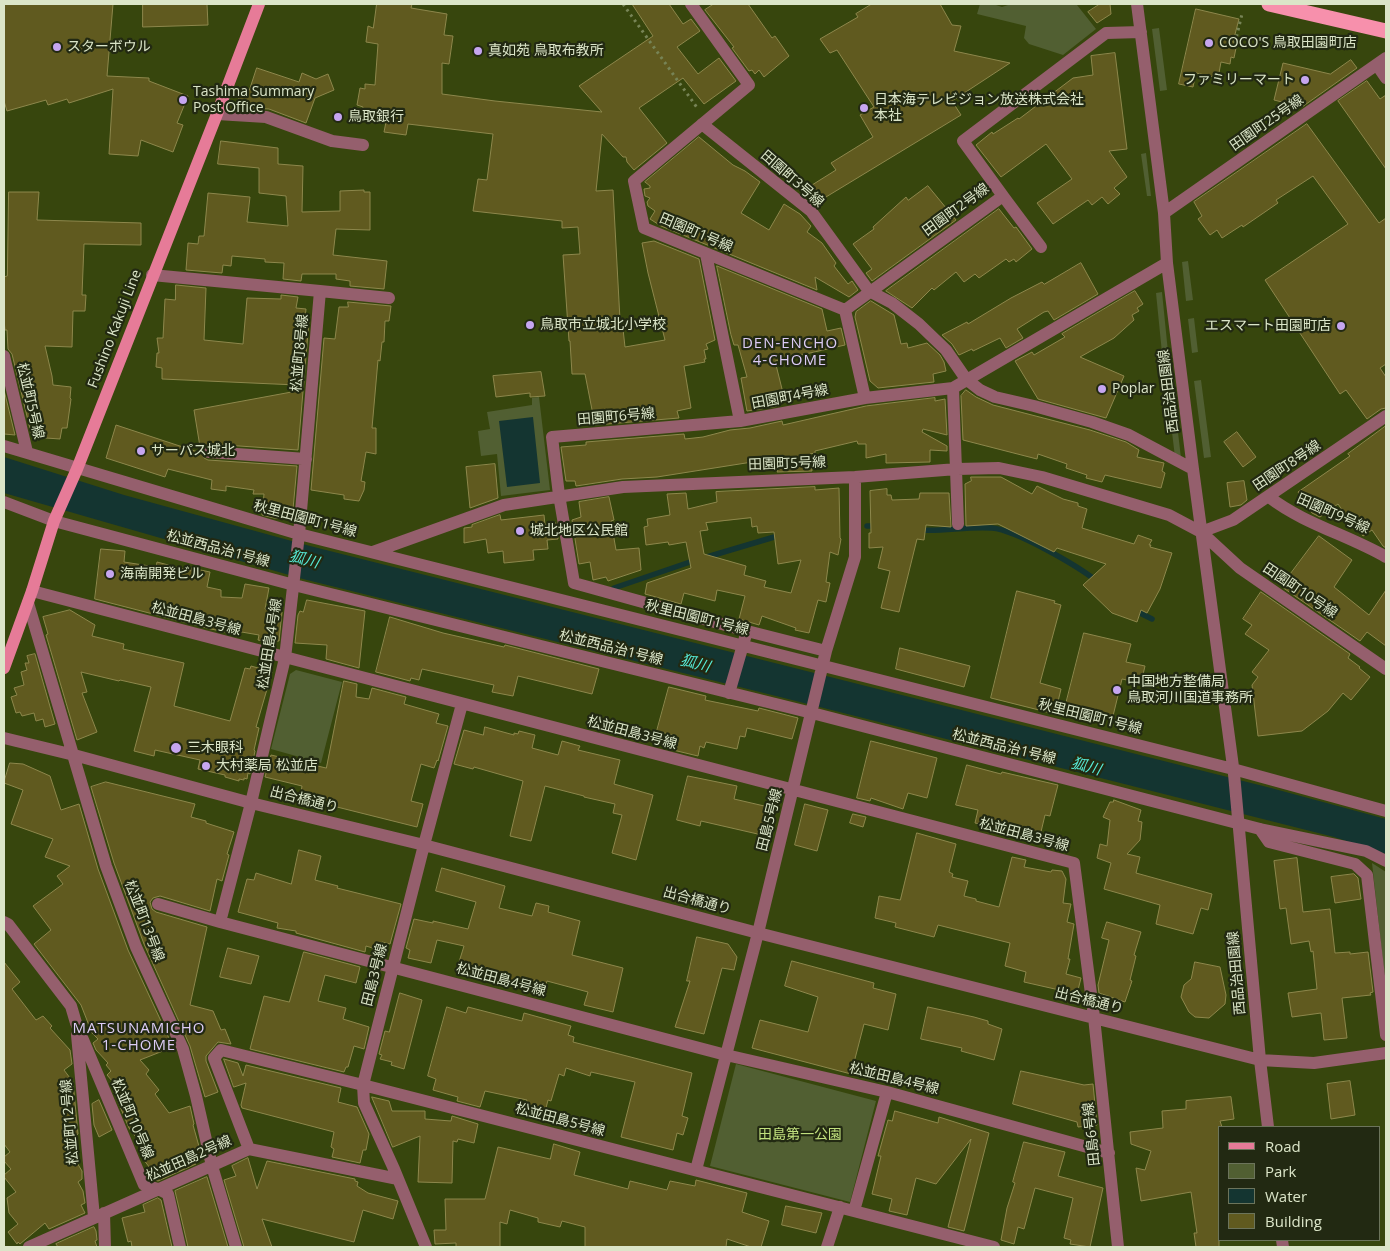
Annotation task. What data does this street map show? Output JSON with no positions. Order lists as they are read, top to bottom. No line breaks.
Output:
{"streets":{"main road":["Fushino Kakuji Line"],"street":["田園町25号線","田園町3号線","田園町2号線","田園町1号線","松並町8号線","西品治田園線","田園町4号線","松並町5号線","田園町6号線","田園町5号線","田園町8号線","田園町9号線","秋里田園町1号線","松並西品治1号線","田園町10号線","松並田島3号線","松並田島4号線","出合橋通り","田島5号線","松並町13号線","田島3号線","松並町10号線","松並田島5号線","松並町12号線","田島6号線","松並田島2号線"]},"crossings":[["田園町25号線","西品治田園線"],["田園町3号線","田園町2号線"],["田園町3号線","田園町1号線"],["田園町2号線","田園町1号線"],["田園町2号線","西品治田園線"],["田園町1号線","田園町4号線"],["Fushino Kakuji Line","秋里田園町1号線"],["Fushino Kakuji Line","松並西品治1号線"],["Fushino Kakuji Line","松並田島3号線"],["Fushino Kakuji Line","松並町13号線"],["松並町8号線","秋里田園町1号線"],["松並町8号線","松並西品治1号線"],["松並町8号線","松並田島4号線"],["西品治田園線","田園町5号線"],["西品治田園線","田園町8号線"],["西品治田園線","秋里田園町1号線"],["西品治田園線","松並西品治1号線"],["西品治田園線","田園町10号線"],["西品治田園線","出合橋通り"],["田園町4号線","田園町6号線"],["松並町5号線","秋里田園町1号線"],["田園町6号線","田園町5号線"],["田園町5号線","田園町8号線"],["田園町5号線","秋里田園町1号線"],["田園町5号線","田園町10号線"],["田園町5号線","田島5号線"],["田園町8号線","田園町9号線"],["田園町8号線","田園町10号線"],["秋里田園町1号線","田島5号線"],["松並西品治1号線","松並田島4号線"],["松並西品治1号線","田島5号線"],["松並田島3号線","松並田島4号線"],["松並田島3号線","出合橋通り"],["松並田島3号線","田島5号線"],["松並田島3号線","松並町13号線"],["松並田島3号線","田島3号線"],["松並田島3号線","田島6号線"],["松並田島4号線","出合橋通り"],["松並田島4号線","田島5号線"],["松並田島4号線","田島3号線"],["松並田島4号線","田島6号線"],["出合橋通り","田島5号線"],["出合橋通り","松並町13号線"],["出合橋通り","田島3号線"],["出合橋通り","田島6号線"],["田島5号線","松並田島5号線"],["松並町13号線","松並田島2号線"],["田島3号線","松並田島5号線"],["田島3号線","松並田島2号線"],["松並町10号線","松並町12号線"],["松並町10号線","松並田島2号線"],["松並田島5号線","松並田島2号線"],["松並町12号線","松並田島2号線"]],"districts":["DEN-ENCHO 4-CHOME","MATSUNAMICHO 1-CHOME"],"water":["狐川"],"parks":["田島第一公園"],"places":["COCO'S 鳥取田園町店","スターボウル","真如苑 鳥取布教所","ファミリーマート","Tashima Summary Post Office","日本海テレビジョン放送株式会社 本社","鳥取銀行","鳥取市立城北小学校","エスマート田園町店","Poplar","サーパス城北","城北地区公民館","海南開発ビル","中国地方整備局 鳥取河川国道事務所","三木眼科","大村薬局 松並店"],"legend":["Road","Park","Water","Building"]}
